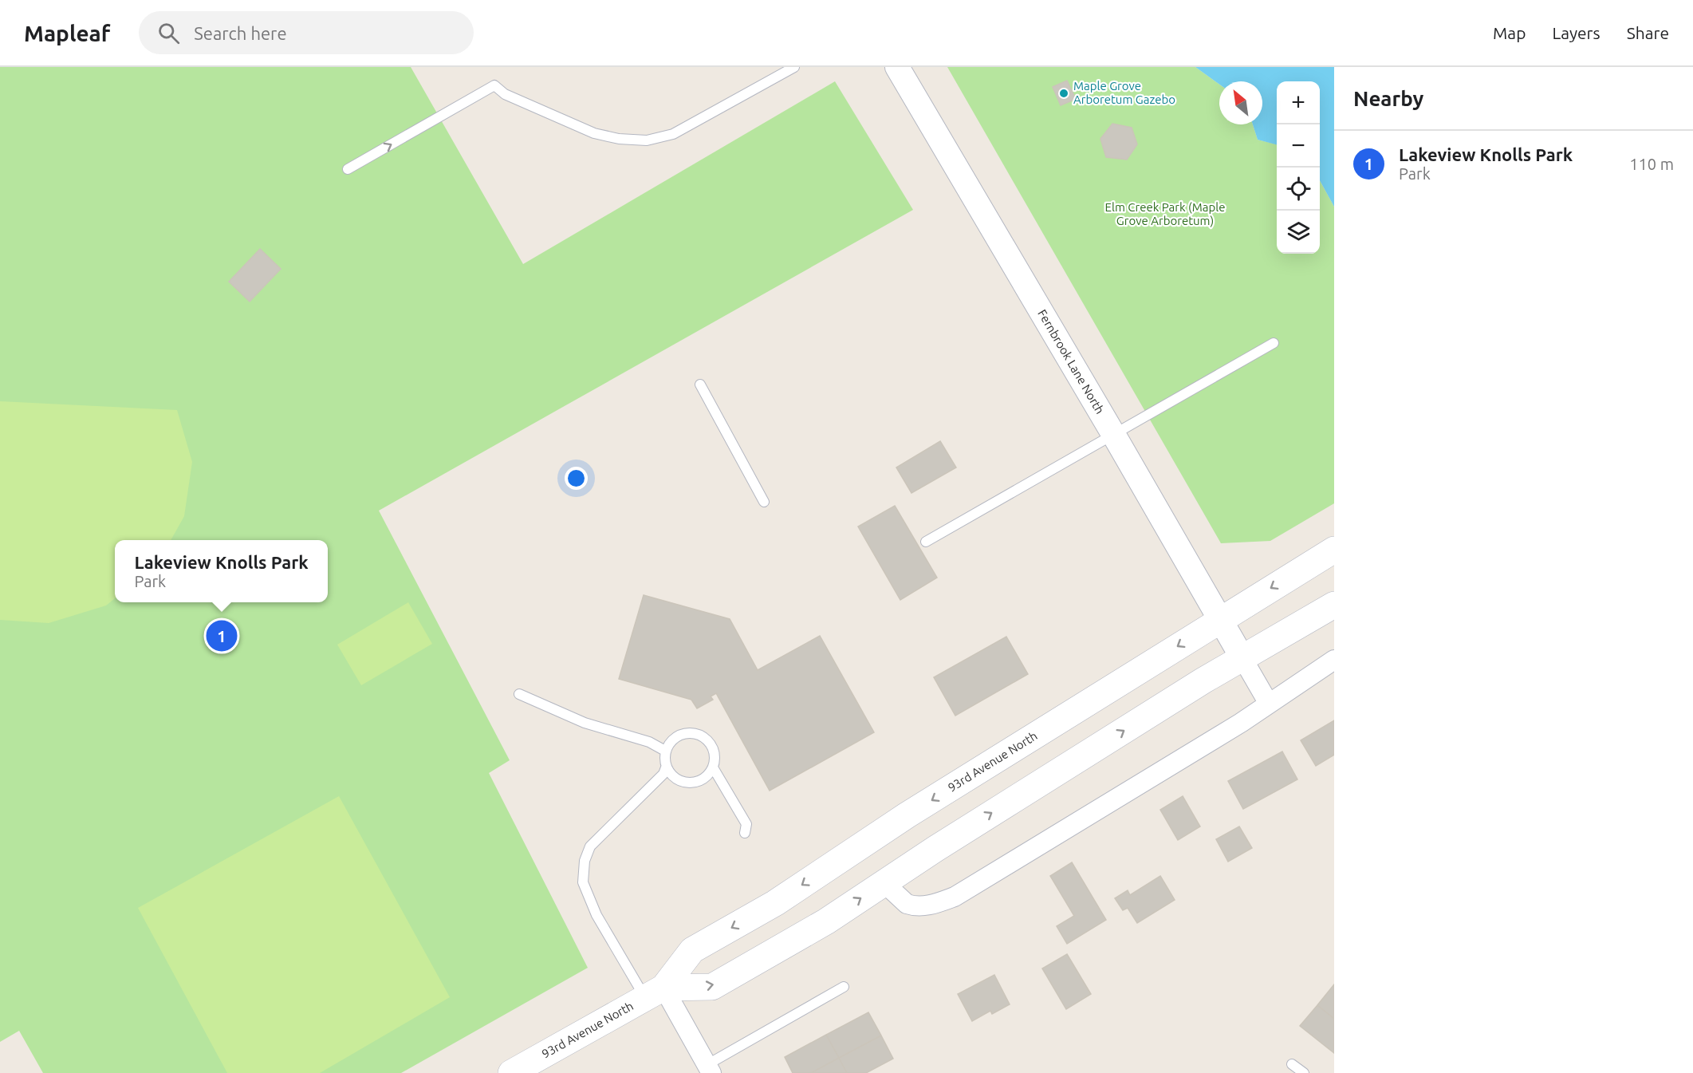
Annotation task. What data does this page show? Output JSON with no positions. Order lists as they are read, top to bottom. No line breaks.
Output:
{"streets":{"main road":["93rd Avenue North"],"street":["Fernbrook Lane North"]},"crossings":[["Fernbrook Lane North","93rd Avenue North"]],"parks":["Elm Creek Park (Maple Grove Arboretum)"],"places":["Maple Grove Arboretum Gazebo"],"north":"top left","page":{"header":"Mapleaf","search":"Search here","nav":["Map","Layers","Share"],"heading":"Nearby","map_buttons":["+","−"],"list":[{"mark":"1","name":"Lakeview Knolls Park","note":"Park","value":"110 m"}],"popup":["Lakeview Knolls Park","Park"],"pins":"1"}}
